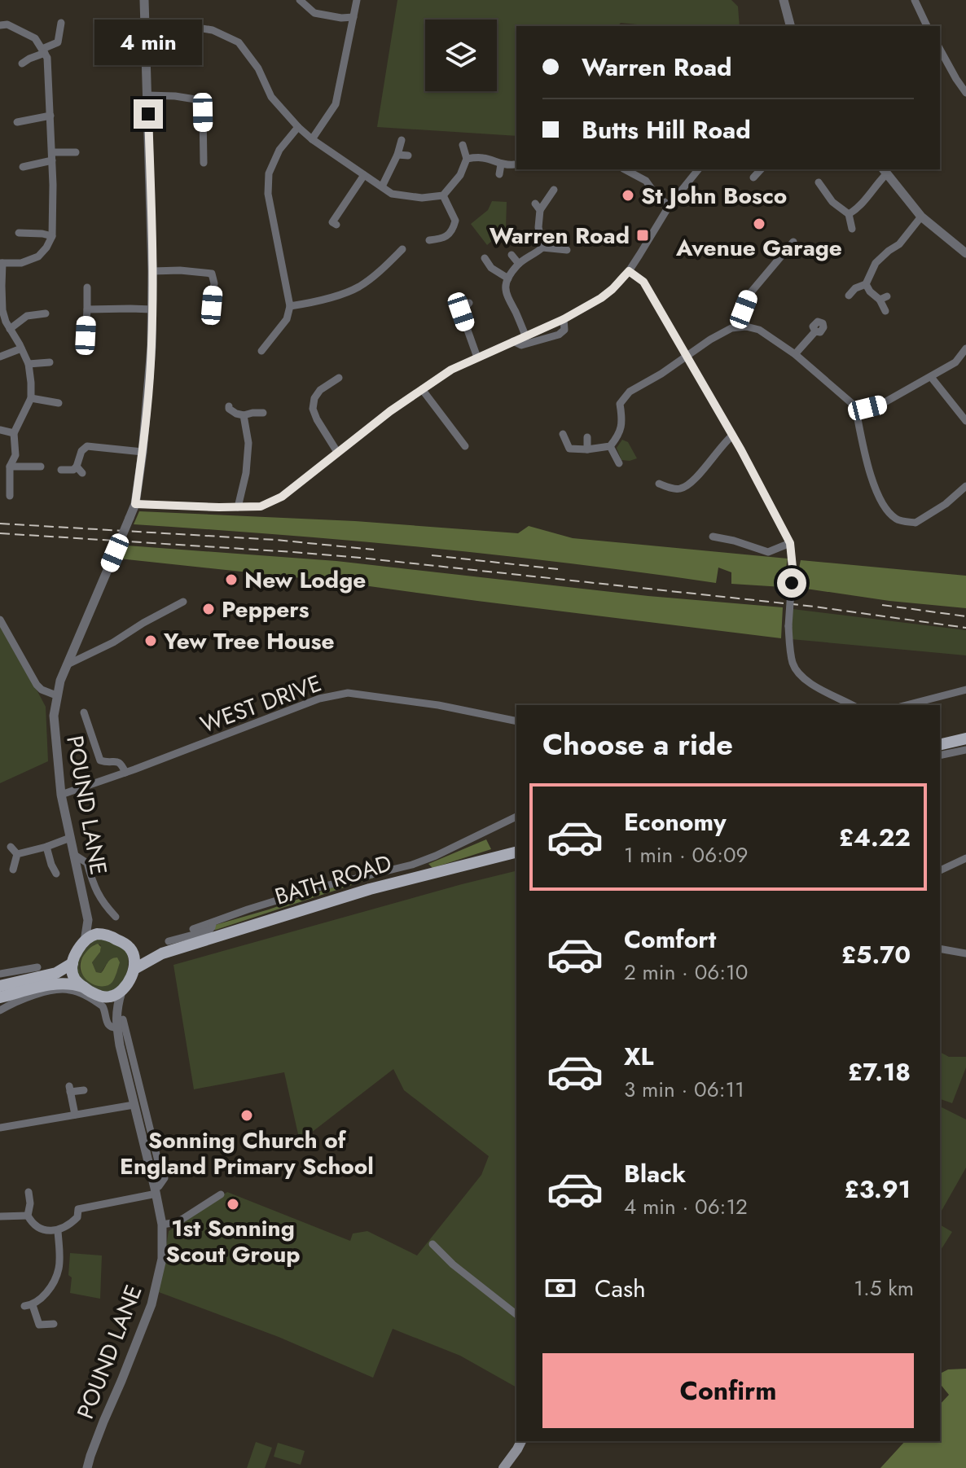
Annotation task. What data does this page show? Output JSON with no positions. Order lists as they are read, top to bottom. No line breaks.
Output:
{"streets":{"main road":["BATH ROAD"],"street":["WEST DRIVE","POUND LANE"]},"crossings":[["WEST DRIVE","POUND LANE"],["POUND LANE","BATH ROAD"]],"places":{"other":["St John Bosco","Avenue Garage","New Lodge","Peppers","Yew Tree House","Sonning Church of England Primary School","1st Sonning Scout Group"],"transit":["Warren Road"]},"page":{"bubble":"4 min","banner":["Warren Road","Butts Hill Road"],"heading":"Choose a ride","list":[{"name":"Economy","note":"1 min · 06:09","value":"£4.22"},{"name":"Comfort","note":"2 min · 06:10","value":"£5.70"},{"name":"XL","note":"3 min · 06:11","value":"£7.18"},{"name":"Black","note":"4 min · 06:12","value":"£3.91"}],"pay":["Cash","1.5 km"],"buttons":"Confirm"}}
